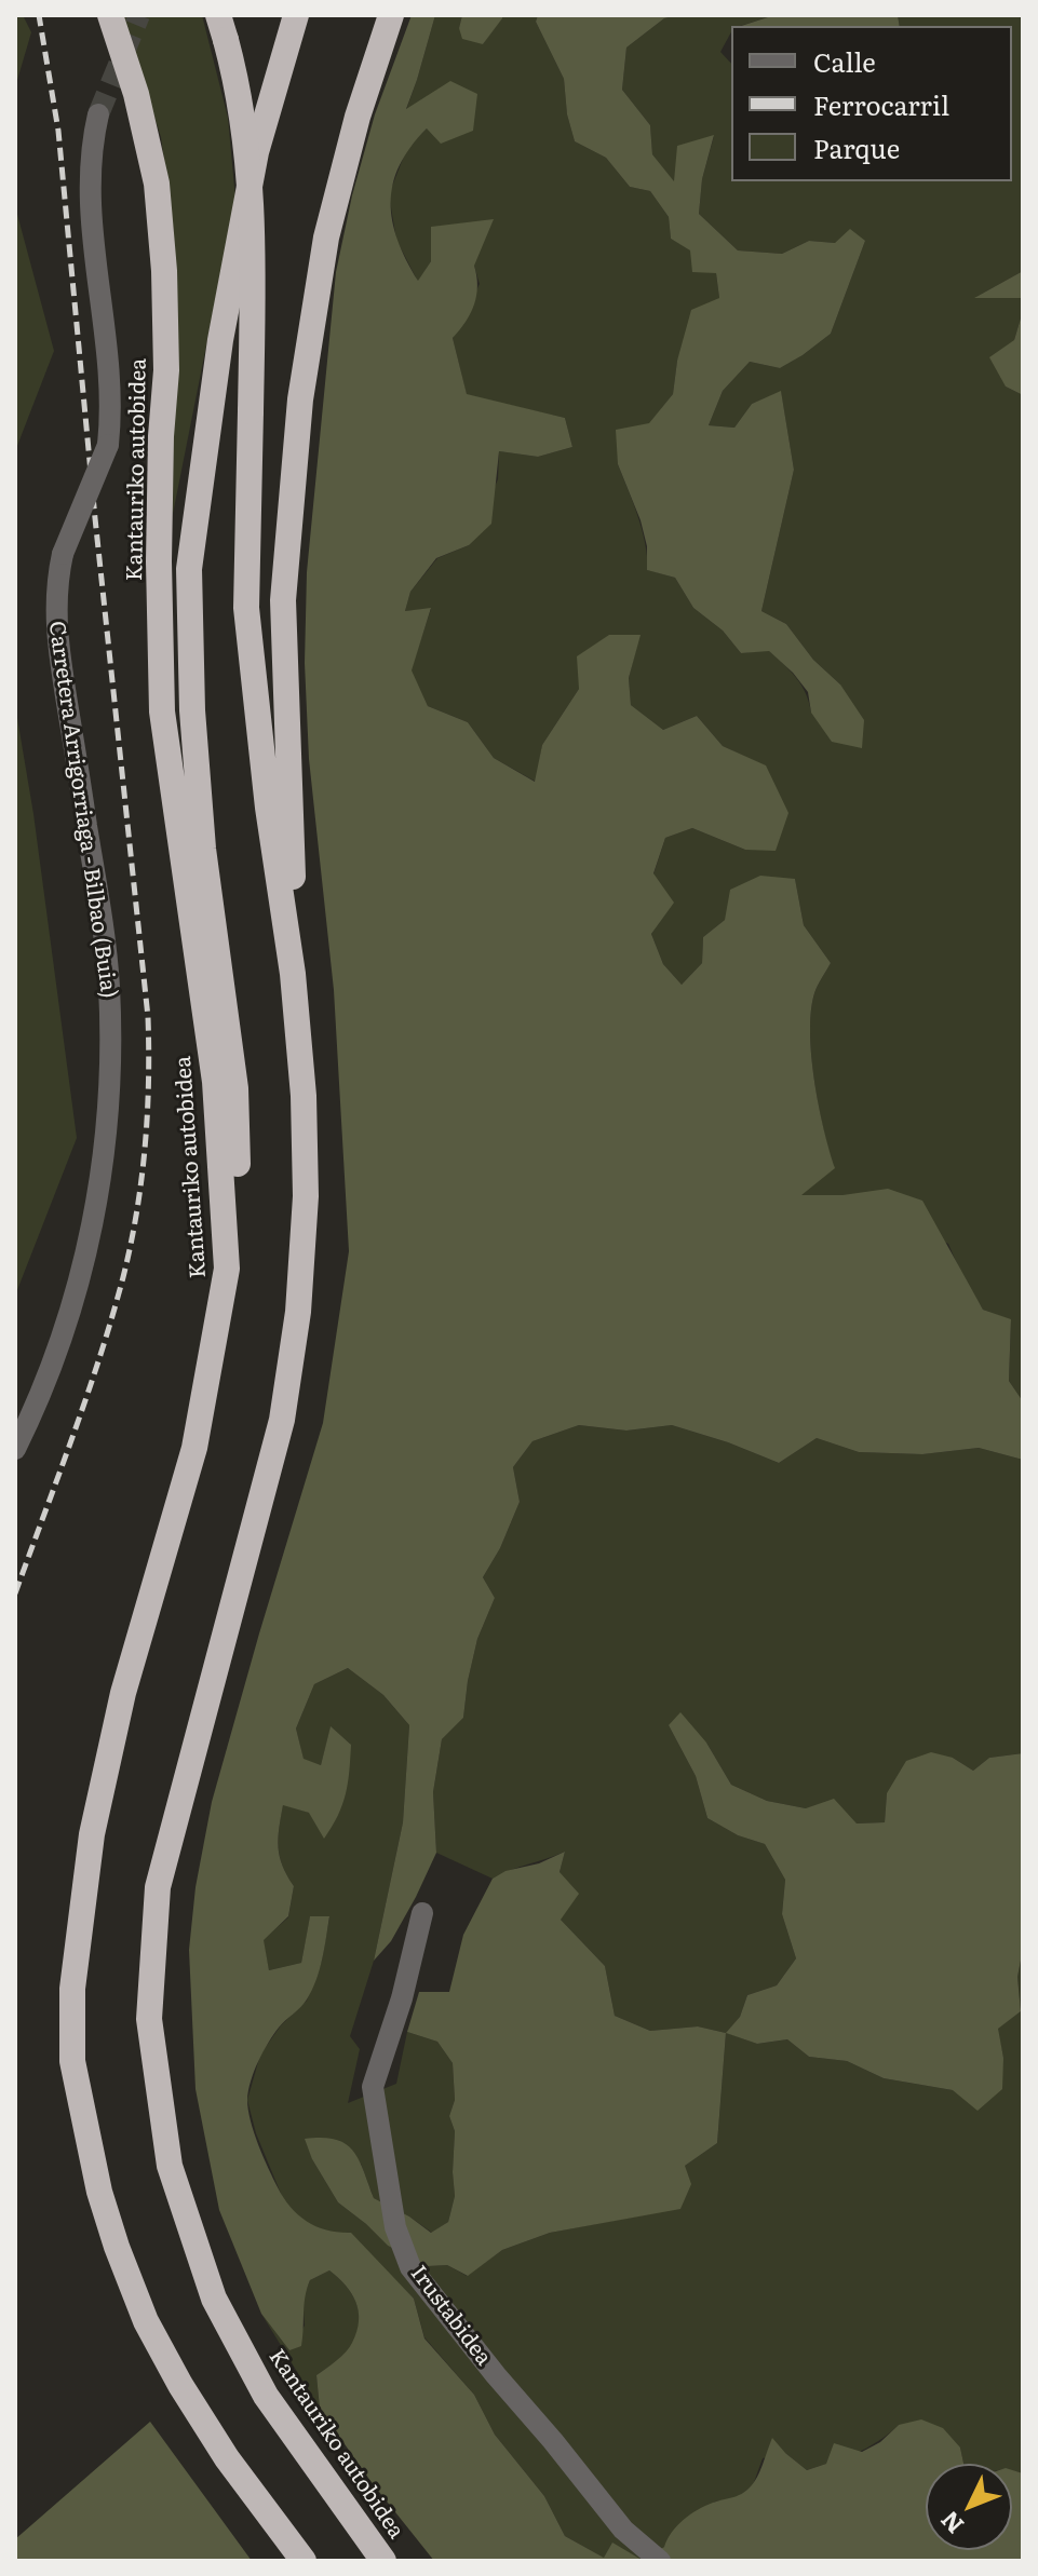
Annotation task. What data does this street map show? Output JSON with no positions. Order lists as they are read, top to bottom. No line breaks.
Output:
{"streets":{"highway":["Kantauriko autobidea"],"street":["Carretera Arrigorriaga - Bilbao (Buia)","Irustabidea"]},"legend":["Calle","Ferrocarril","Parque"],"north":"bottom left"}
